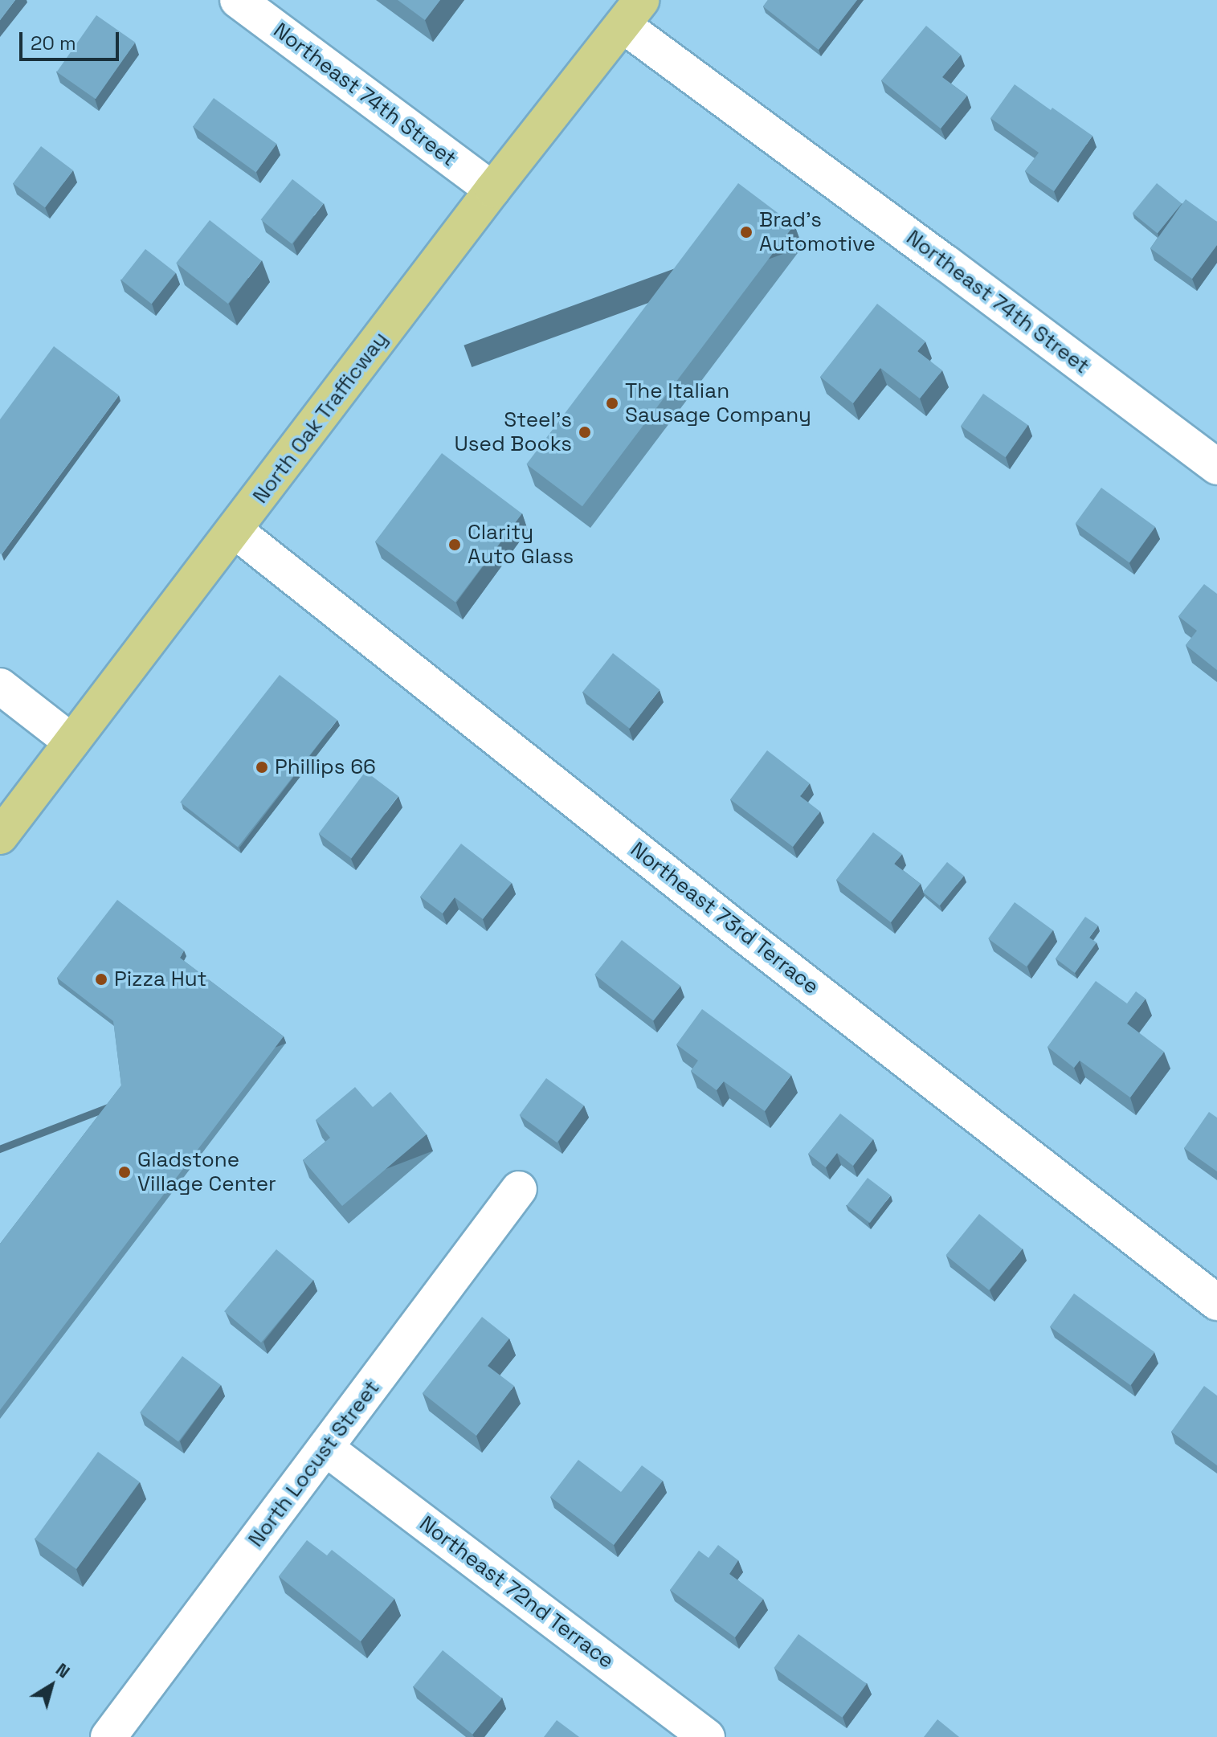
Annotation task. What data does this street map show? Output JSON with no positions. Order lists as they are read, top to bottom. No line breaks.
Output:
{"streets":{"main road":["North Oak Trafficway"],"street":["Northeast 74th Street","Northeast 73rd Terrace","North Locust Street","Northeast 72nd Terrace"]},"crossings":[["Northeast 74th Street","North Oak Trafficway"],["North Oak Trafficway","Northeast 73rd Terrace"],["North Locust Street","Northeast 72nd Terrace"]],"places":["Brad's Automotive","The Italian Sausage Company","Steel's Used Books","Clarity Auto Glass","Phillips 66","Pizza Hut","Gladstone Village Center"],"scale_bar":"20 m","north":"top right"}
